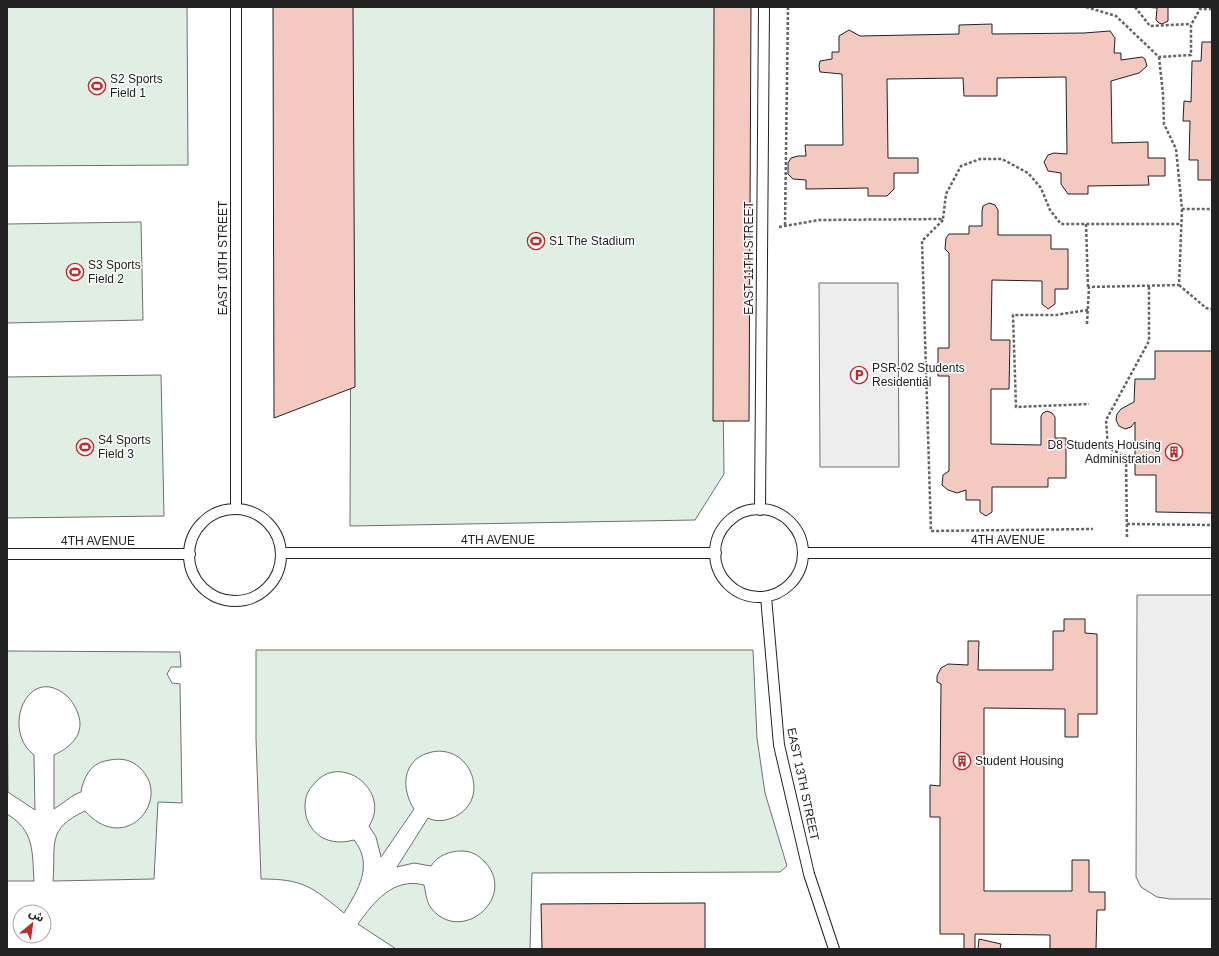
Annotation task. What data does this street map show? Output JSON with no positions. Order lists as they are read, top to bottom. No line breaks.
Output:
{"streets":{"lane":["EAST 10TH STREET","EAST 11TH STREET","4TH AVENUE","EAST 13TH STREET"]},"crossings":[["EAST 10TH STREET","4TH AVENUE"],["EAST 11TH STREET","4TH AVENUE"],["EAST 11TH STREET","EAST 13TH STREET"],["4TH AVENUE","EAST 13TH STREET"]],"places":{"sports":["S2 Sports Field 1","S1 The Stadium","S3 Sports Field 2","S4 Sports Field 3"],"parking":["PSR-02 Students Residential"],"building":["D8 Students Housing Administration","Student Housing"]},"north":"top right"}
